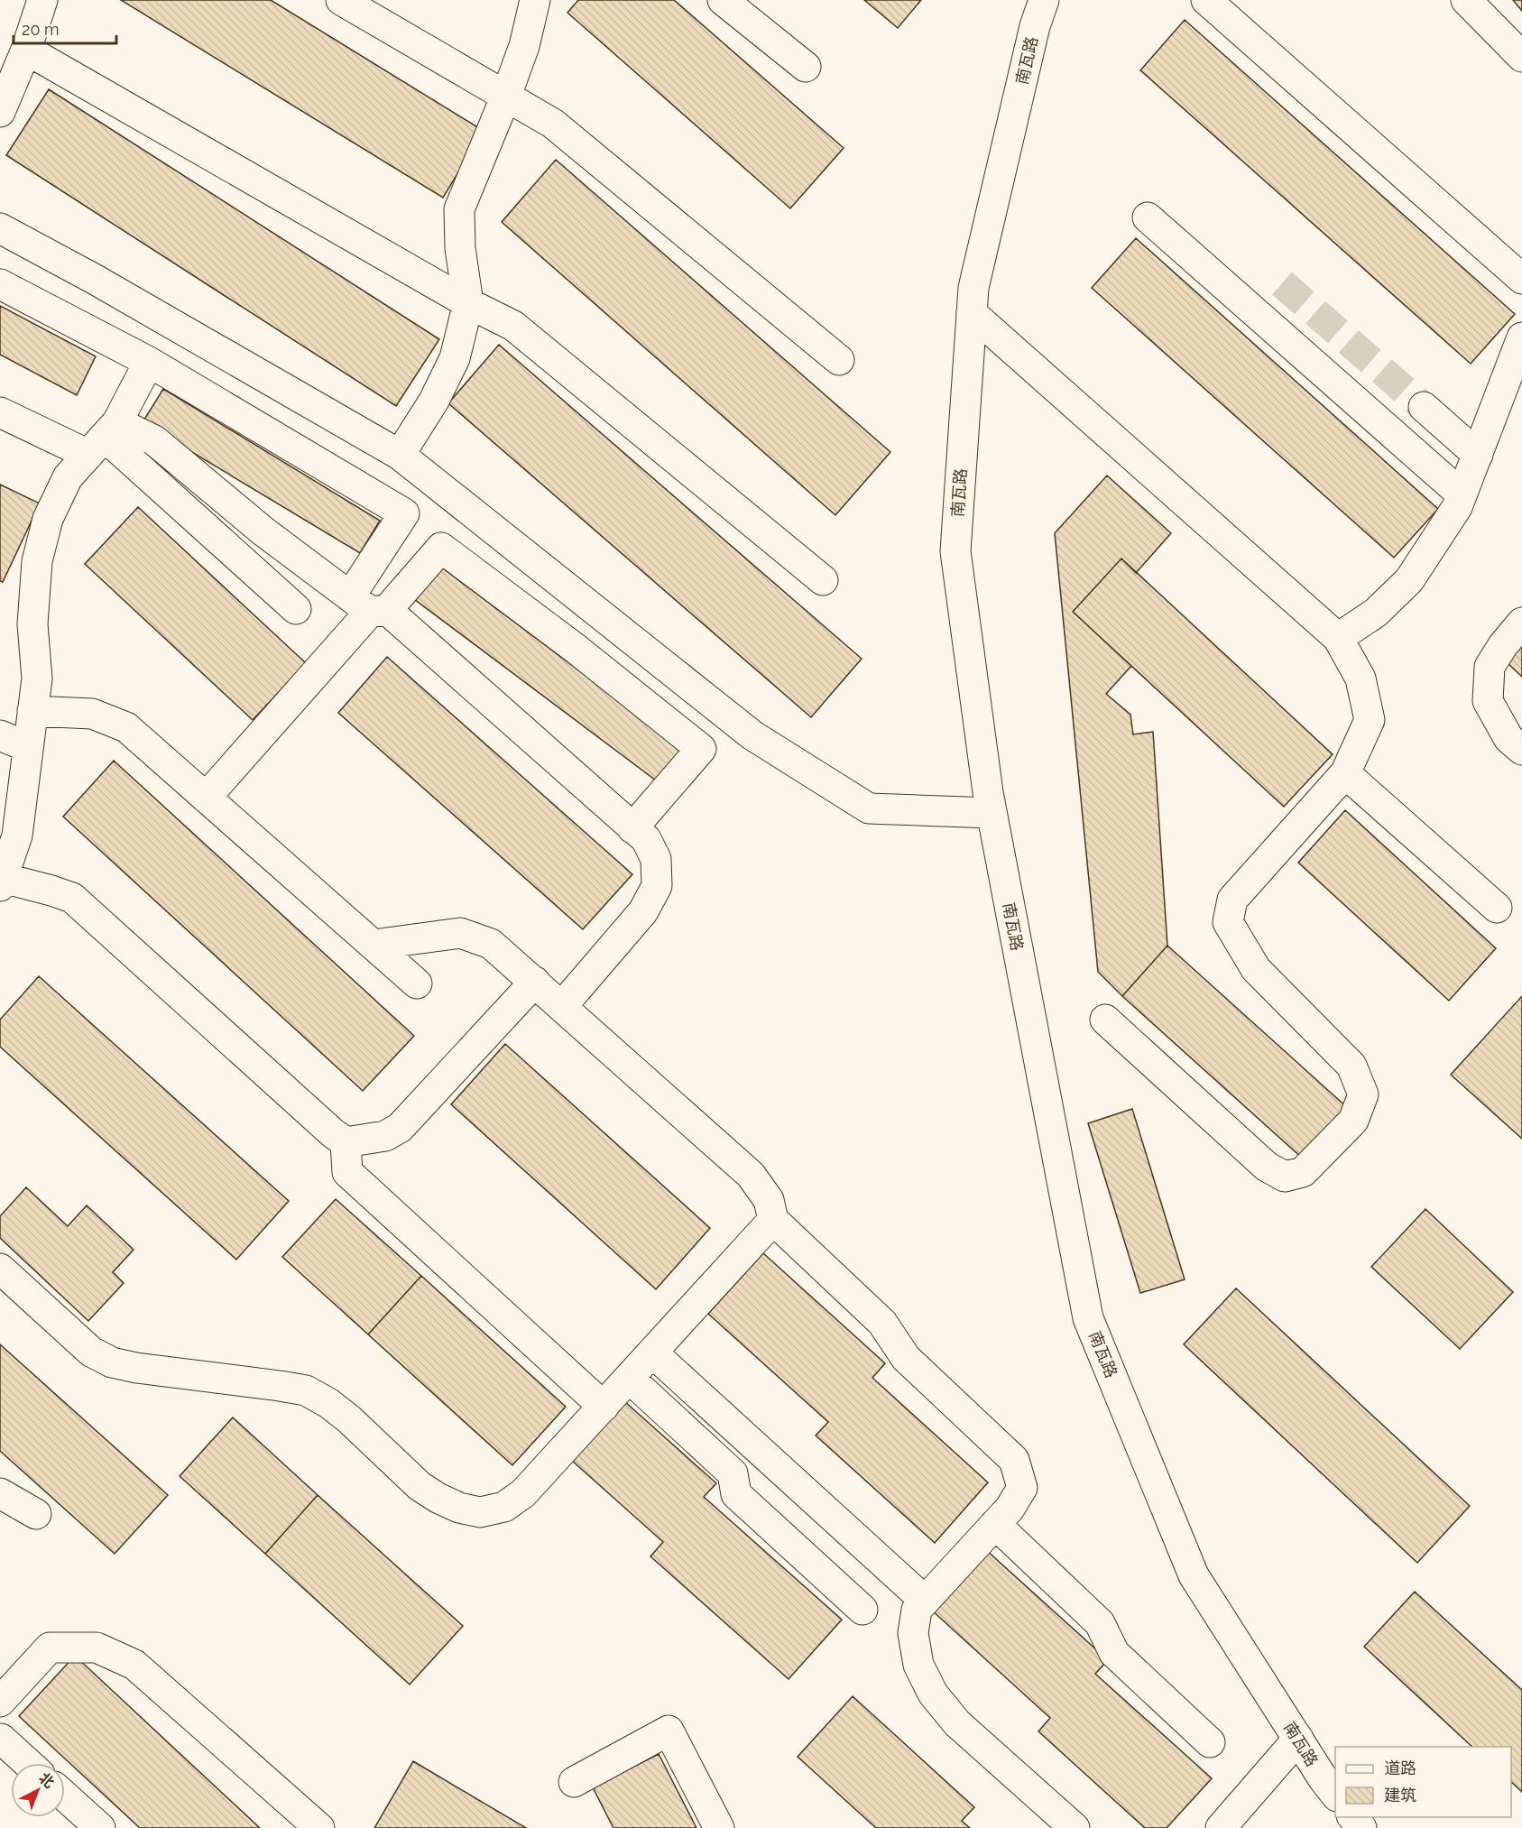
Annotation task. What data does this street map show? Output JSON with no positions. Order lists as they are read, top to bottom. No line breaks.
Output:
{"streets":{"street":["南瓦路"]},"legend":["道路","建筑"],"scale_bar":"20 m","north":"top right"}
